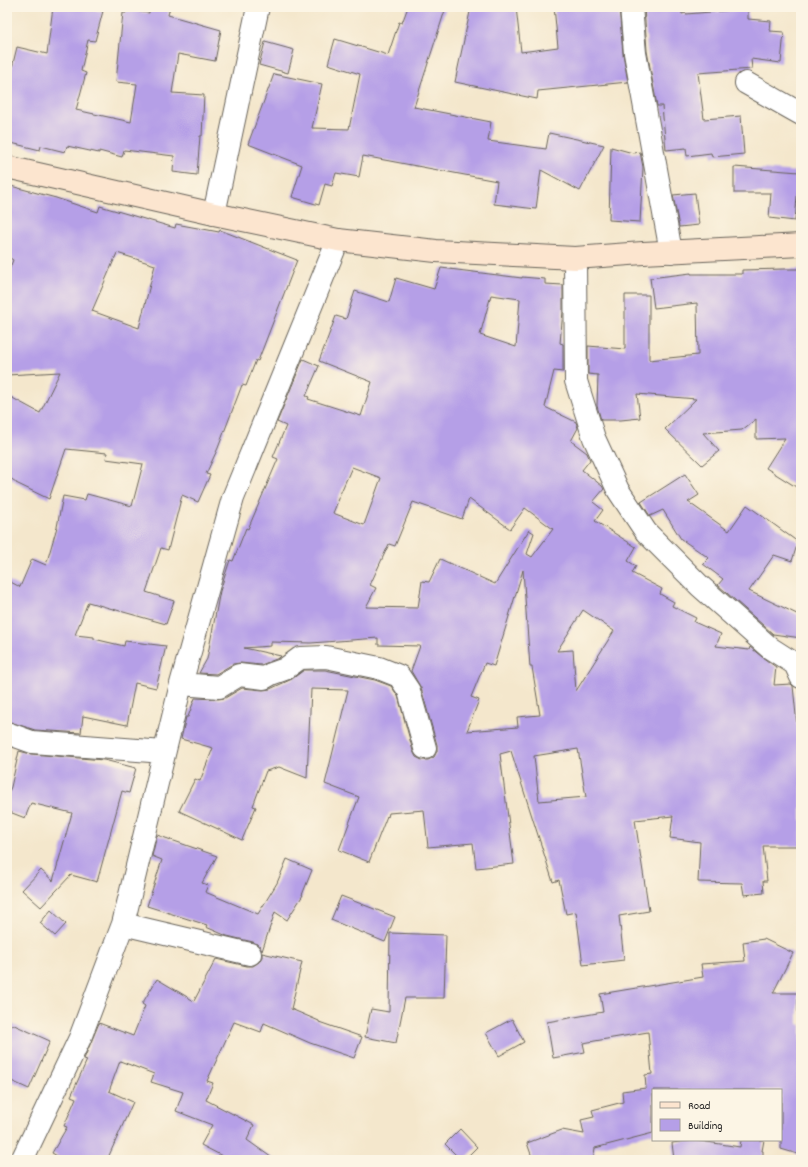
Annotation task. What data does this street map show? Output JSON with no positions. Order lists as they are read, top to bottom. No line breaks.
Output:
{"legend":["Road","Building"]}
